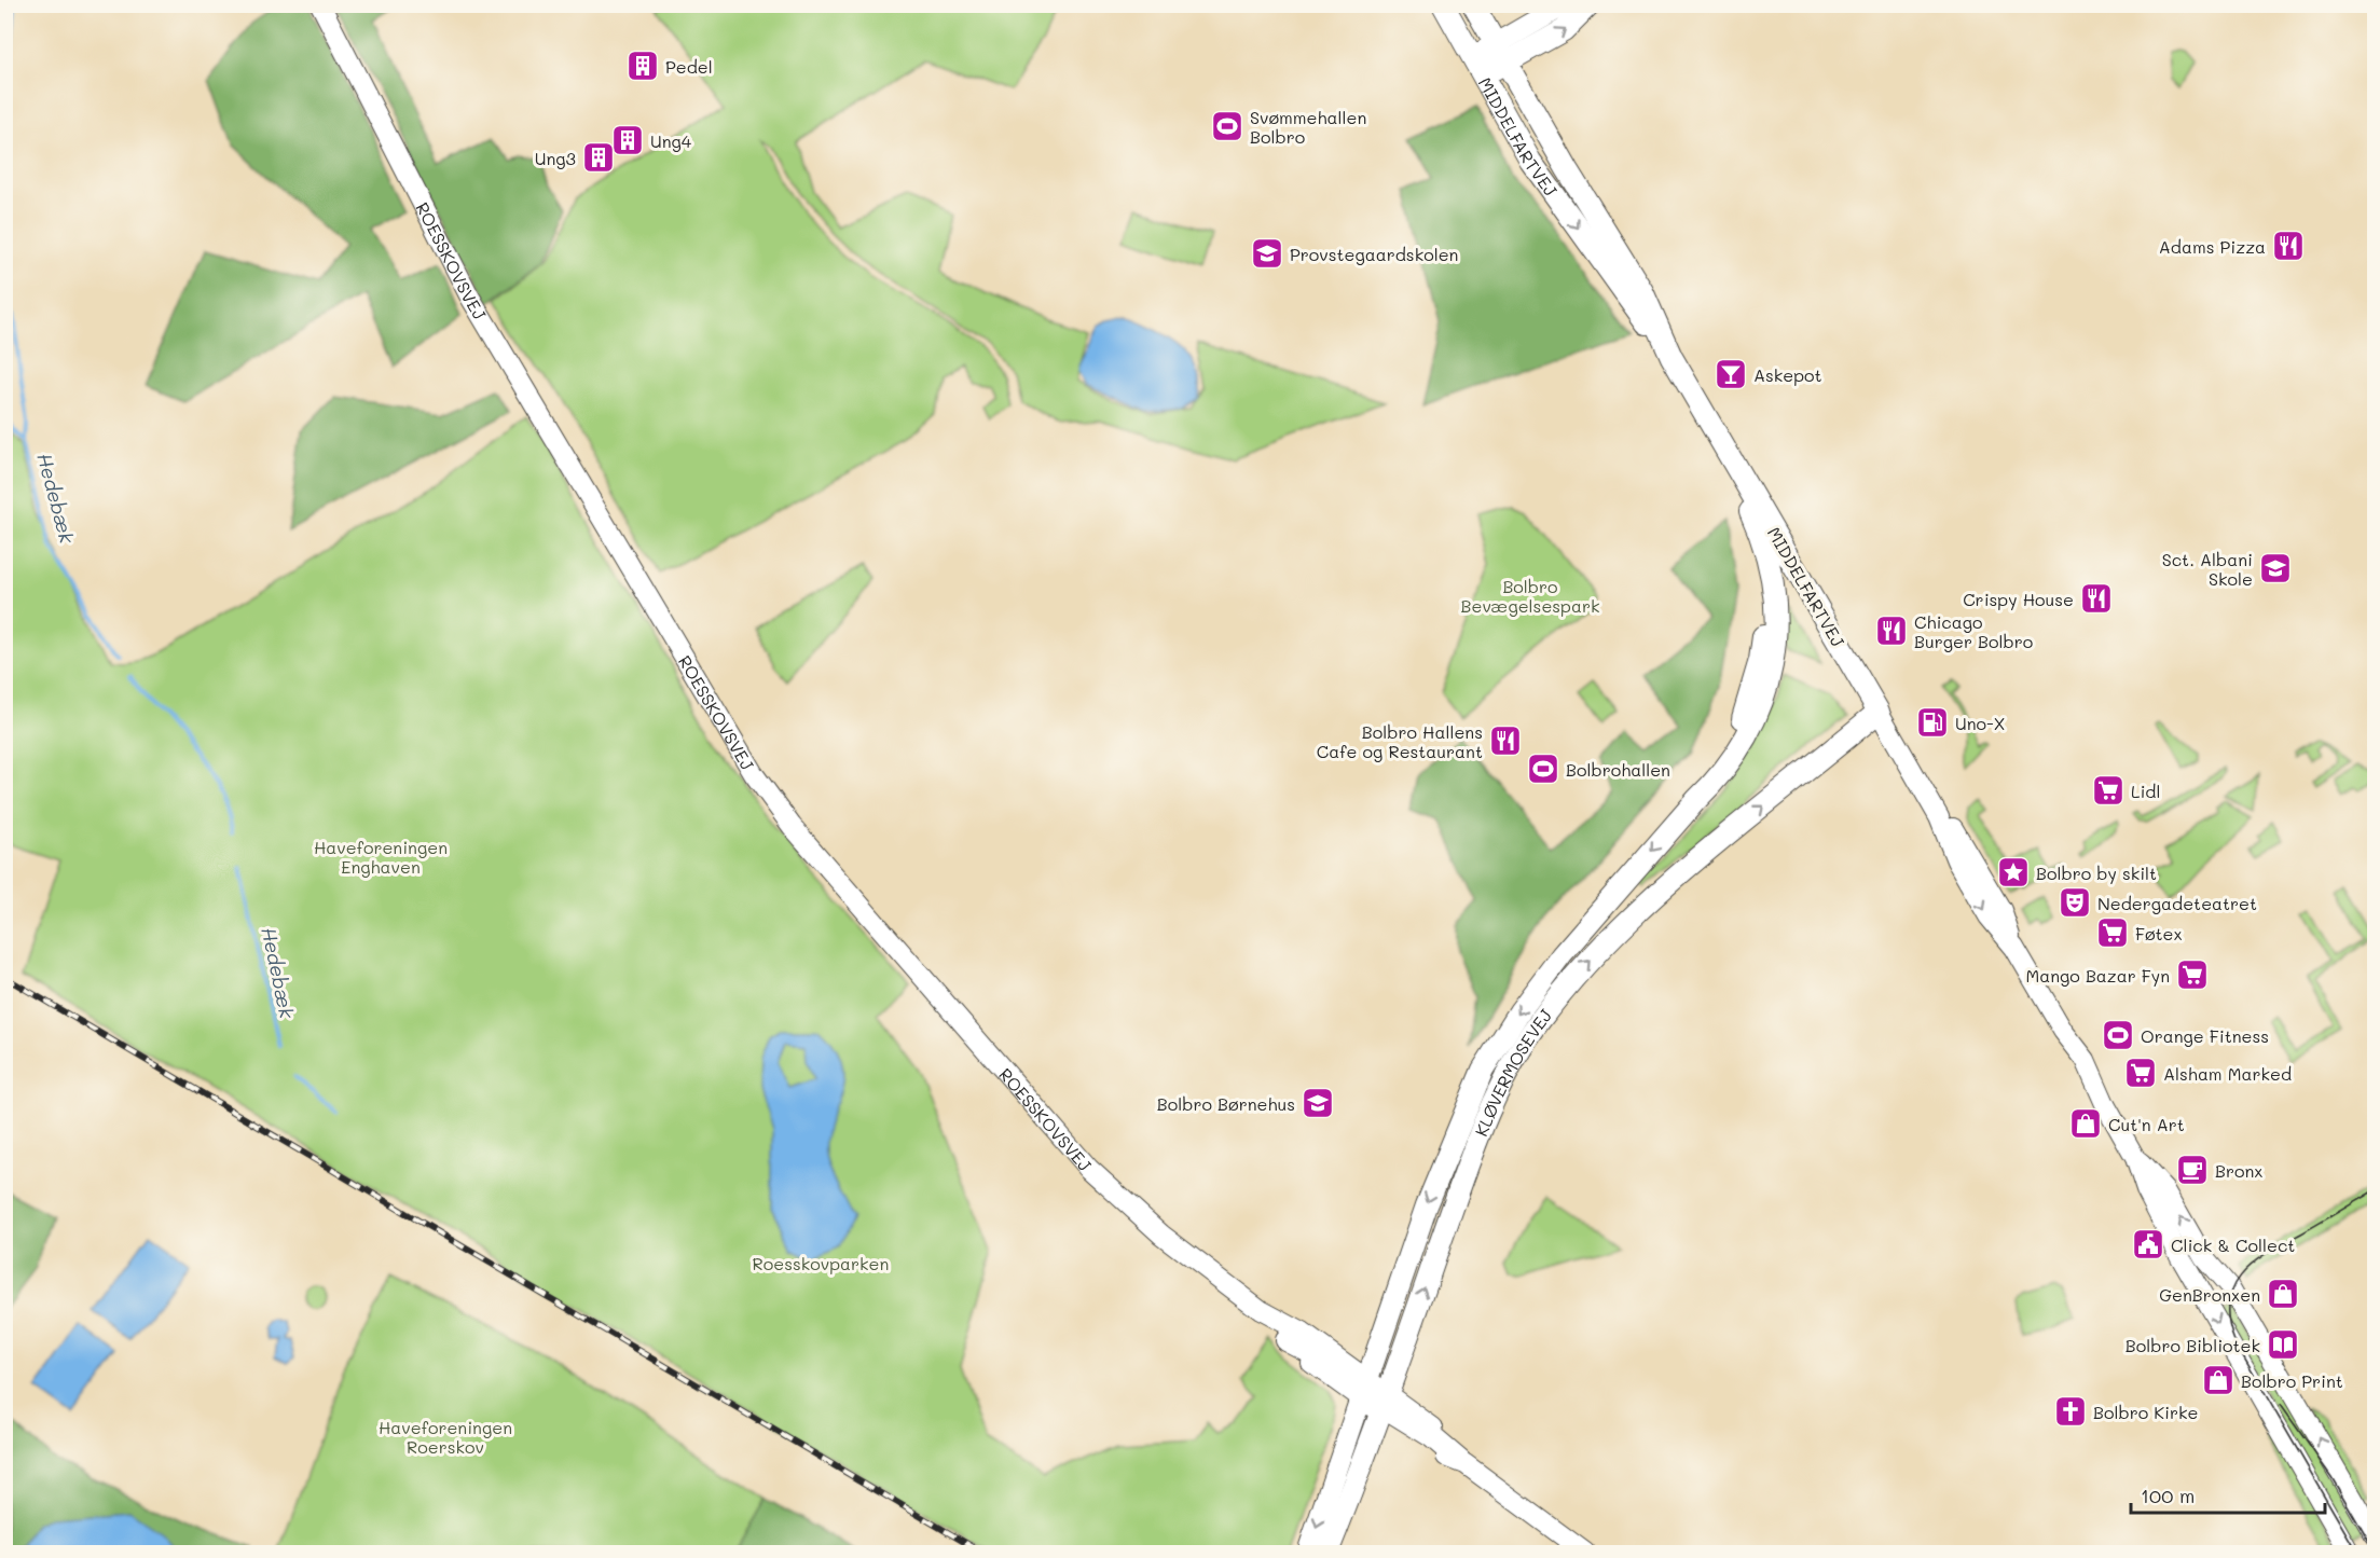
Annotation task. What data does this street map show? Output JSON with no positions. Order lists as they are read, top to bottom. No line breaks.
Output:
{"streets":{"main road":["MIDDELFARTVEJ","KLØVERMOSEVEJ"],"street":["ROESSKOVSVEJ"]},"crossings":[["MIDDELFARTVEJ","KLØVERMOSEVEJ"],["ROESSKOVSVEJ","KLØVERMOSEVEJ"]],"water":["Hedebæk"],"parks":["Bolbro Bevægelsespark","Haveforeningen Enghaven","Roesskovparken","Haveforeningen Roerskov"],"places":{"building":["Pedel","Ung4","Ung3"],"sports":["Svømmehallen Bolbro","Bolbrohallen","Orange Fitness"],"restaurant":["Adams Pizza","Crispy House","Chicago Burger Bolbro","Bolbro Hallens Cafe og Restaurant"],"school or university":["Provstegaardskolen","Sct. Albani Skole","Bolbro Børnehus"],"bar":["Askepot"],"fuel station":["Uno-X"],"supermarket":["Lidl","Føtex","Mango Bazar Fyn","Alsham Marked"],"place":["Bolbro by skilt"],"theatre":["Nedergadeteatret"],"shop":["Cut'n Art","GenBronxen","Bolbro Print"],"cafe":["Bronx"],"public building":["Click & Collect"],"library":["Bolbro Bibliotek"],"church":["Bolbro Kirke"]},"scale_bar":"100 m"}
